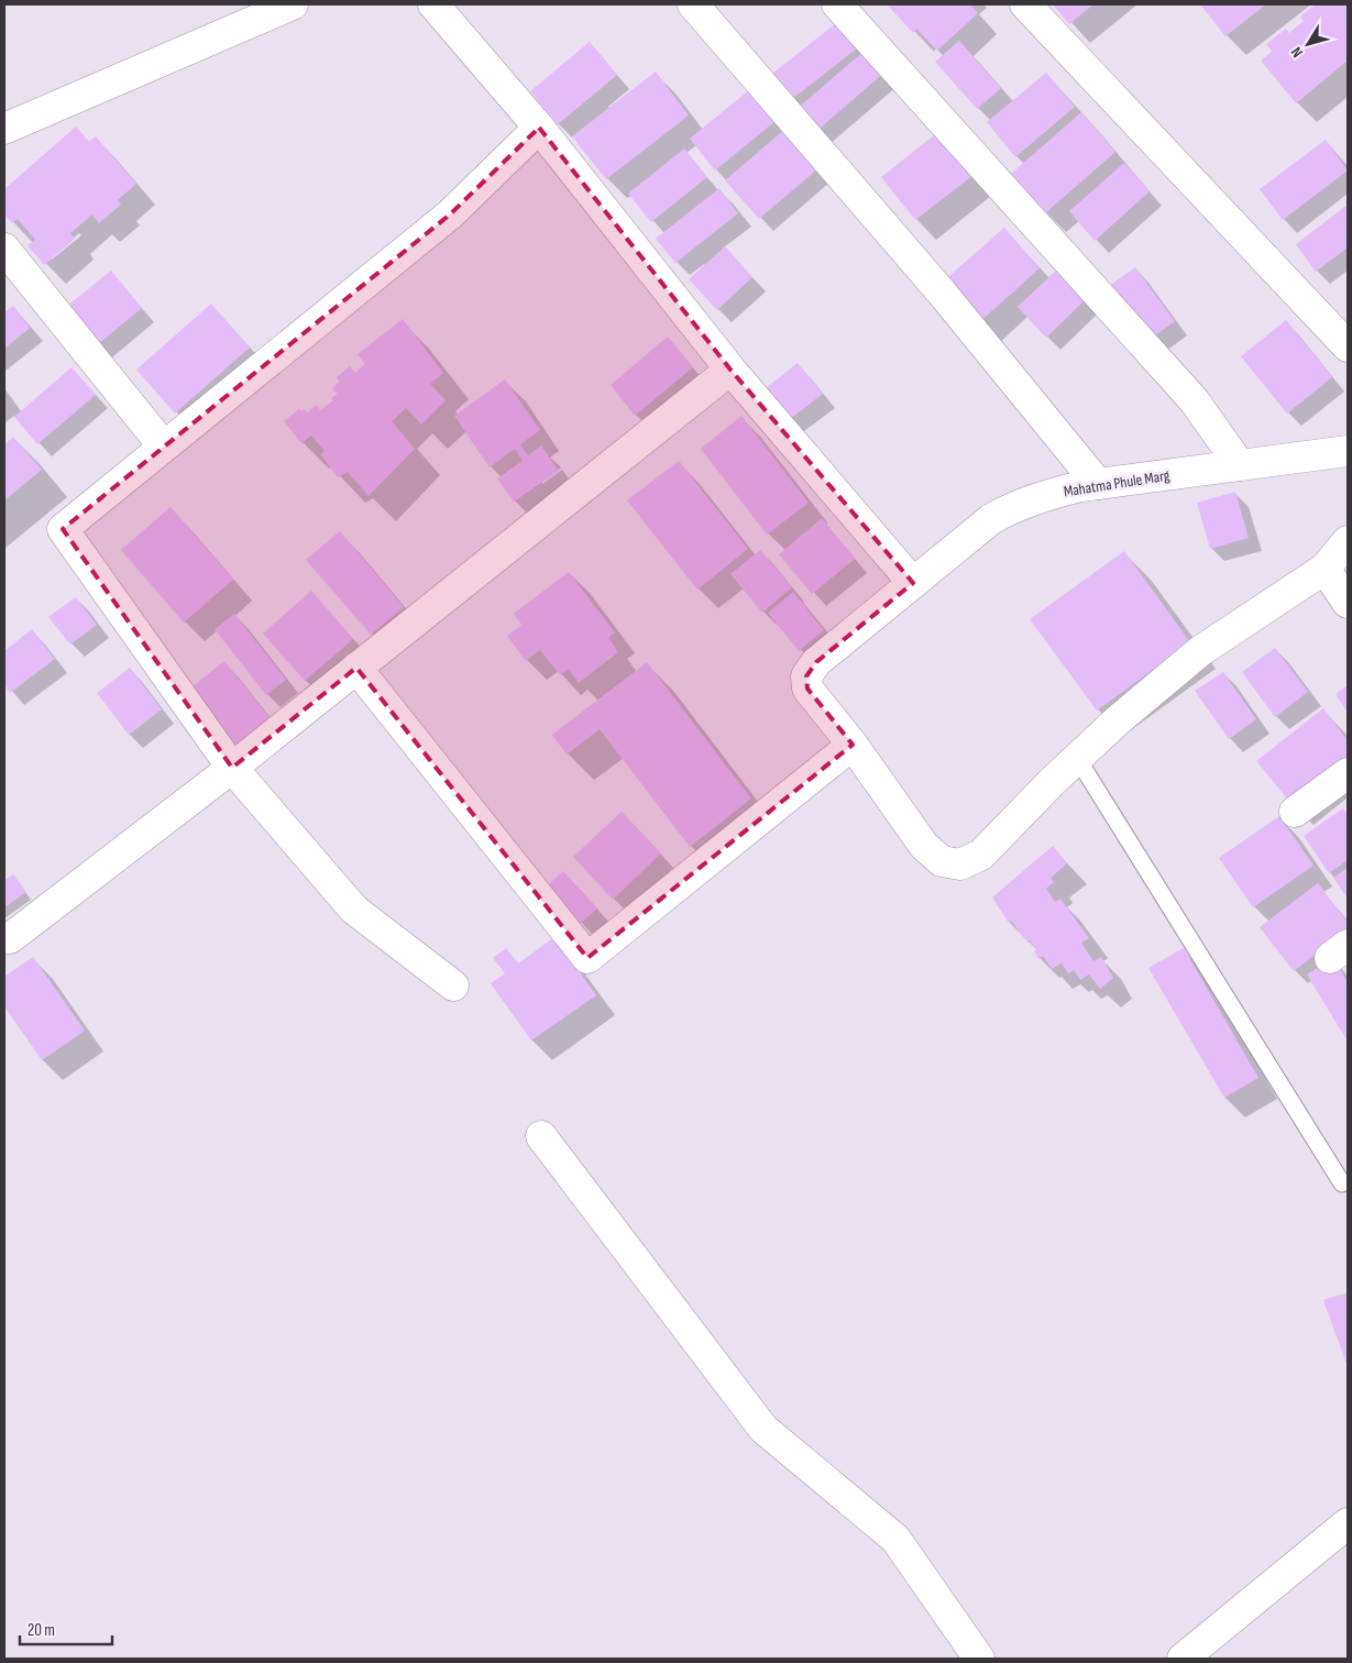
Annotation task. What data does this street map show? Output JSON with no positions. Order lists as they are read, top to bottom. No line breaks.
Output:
{"streets":{"street":["Mahatma Phule Marg"]},"scale_bar":"20 m","north":"bottom left"}
